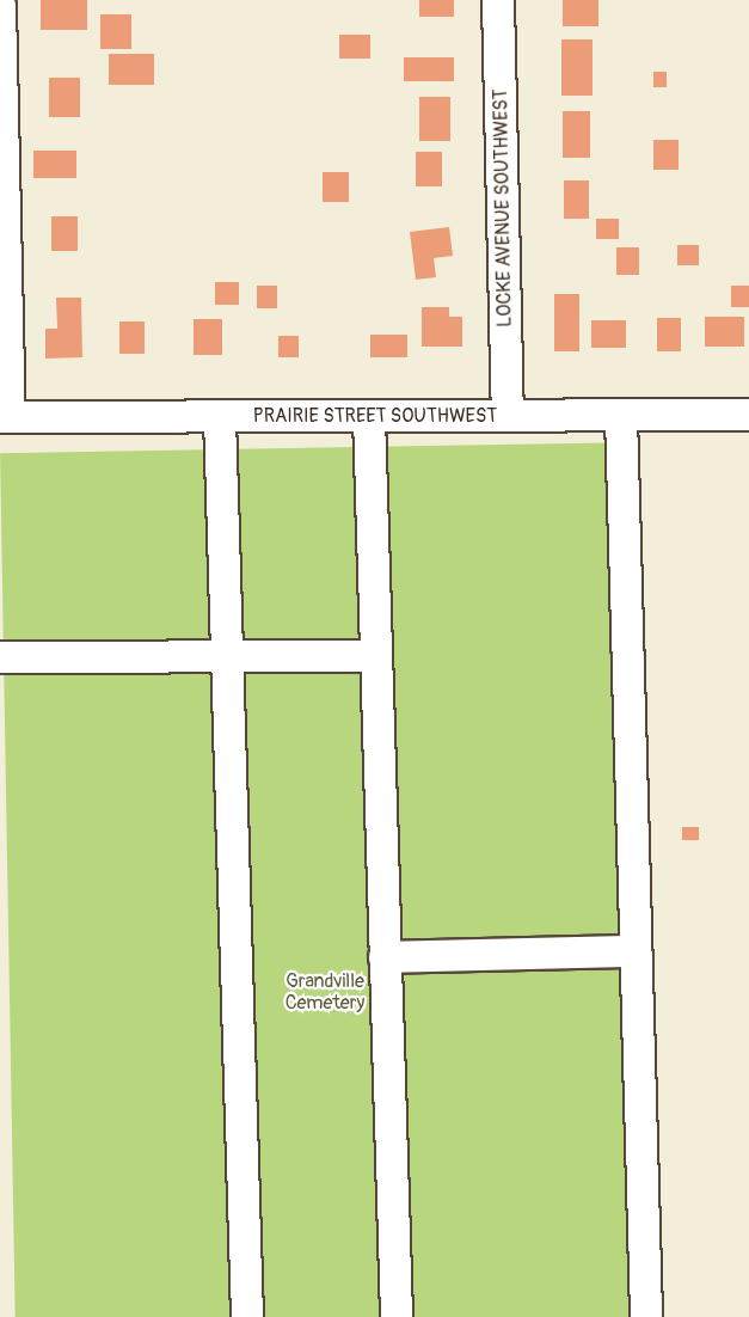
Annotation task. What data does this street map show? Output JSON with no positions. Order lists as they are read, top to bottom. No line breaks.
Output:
{"streets":{"street":["LOCKE AVENUE SOUTHWEST","PRAIRIE STREET SOUTHWEST"]},"crossings":[["LOCKE AVENUE SOUTHWEST","PRAIRIE STREET SOUTHWEST"]],"parks":["Grandville Cemetery"]}
